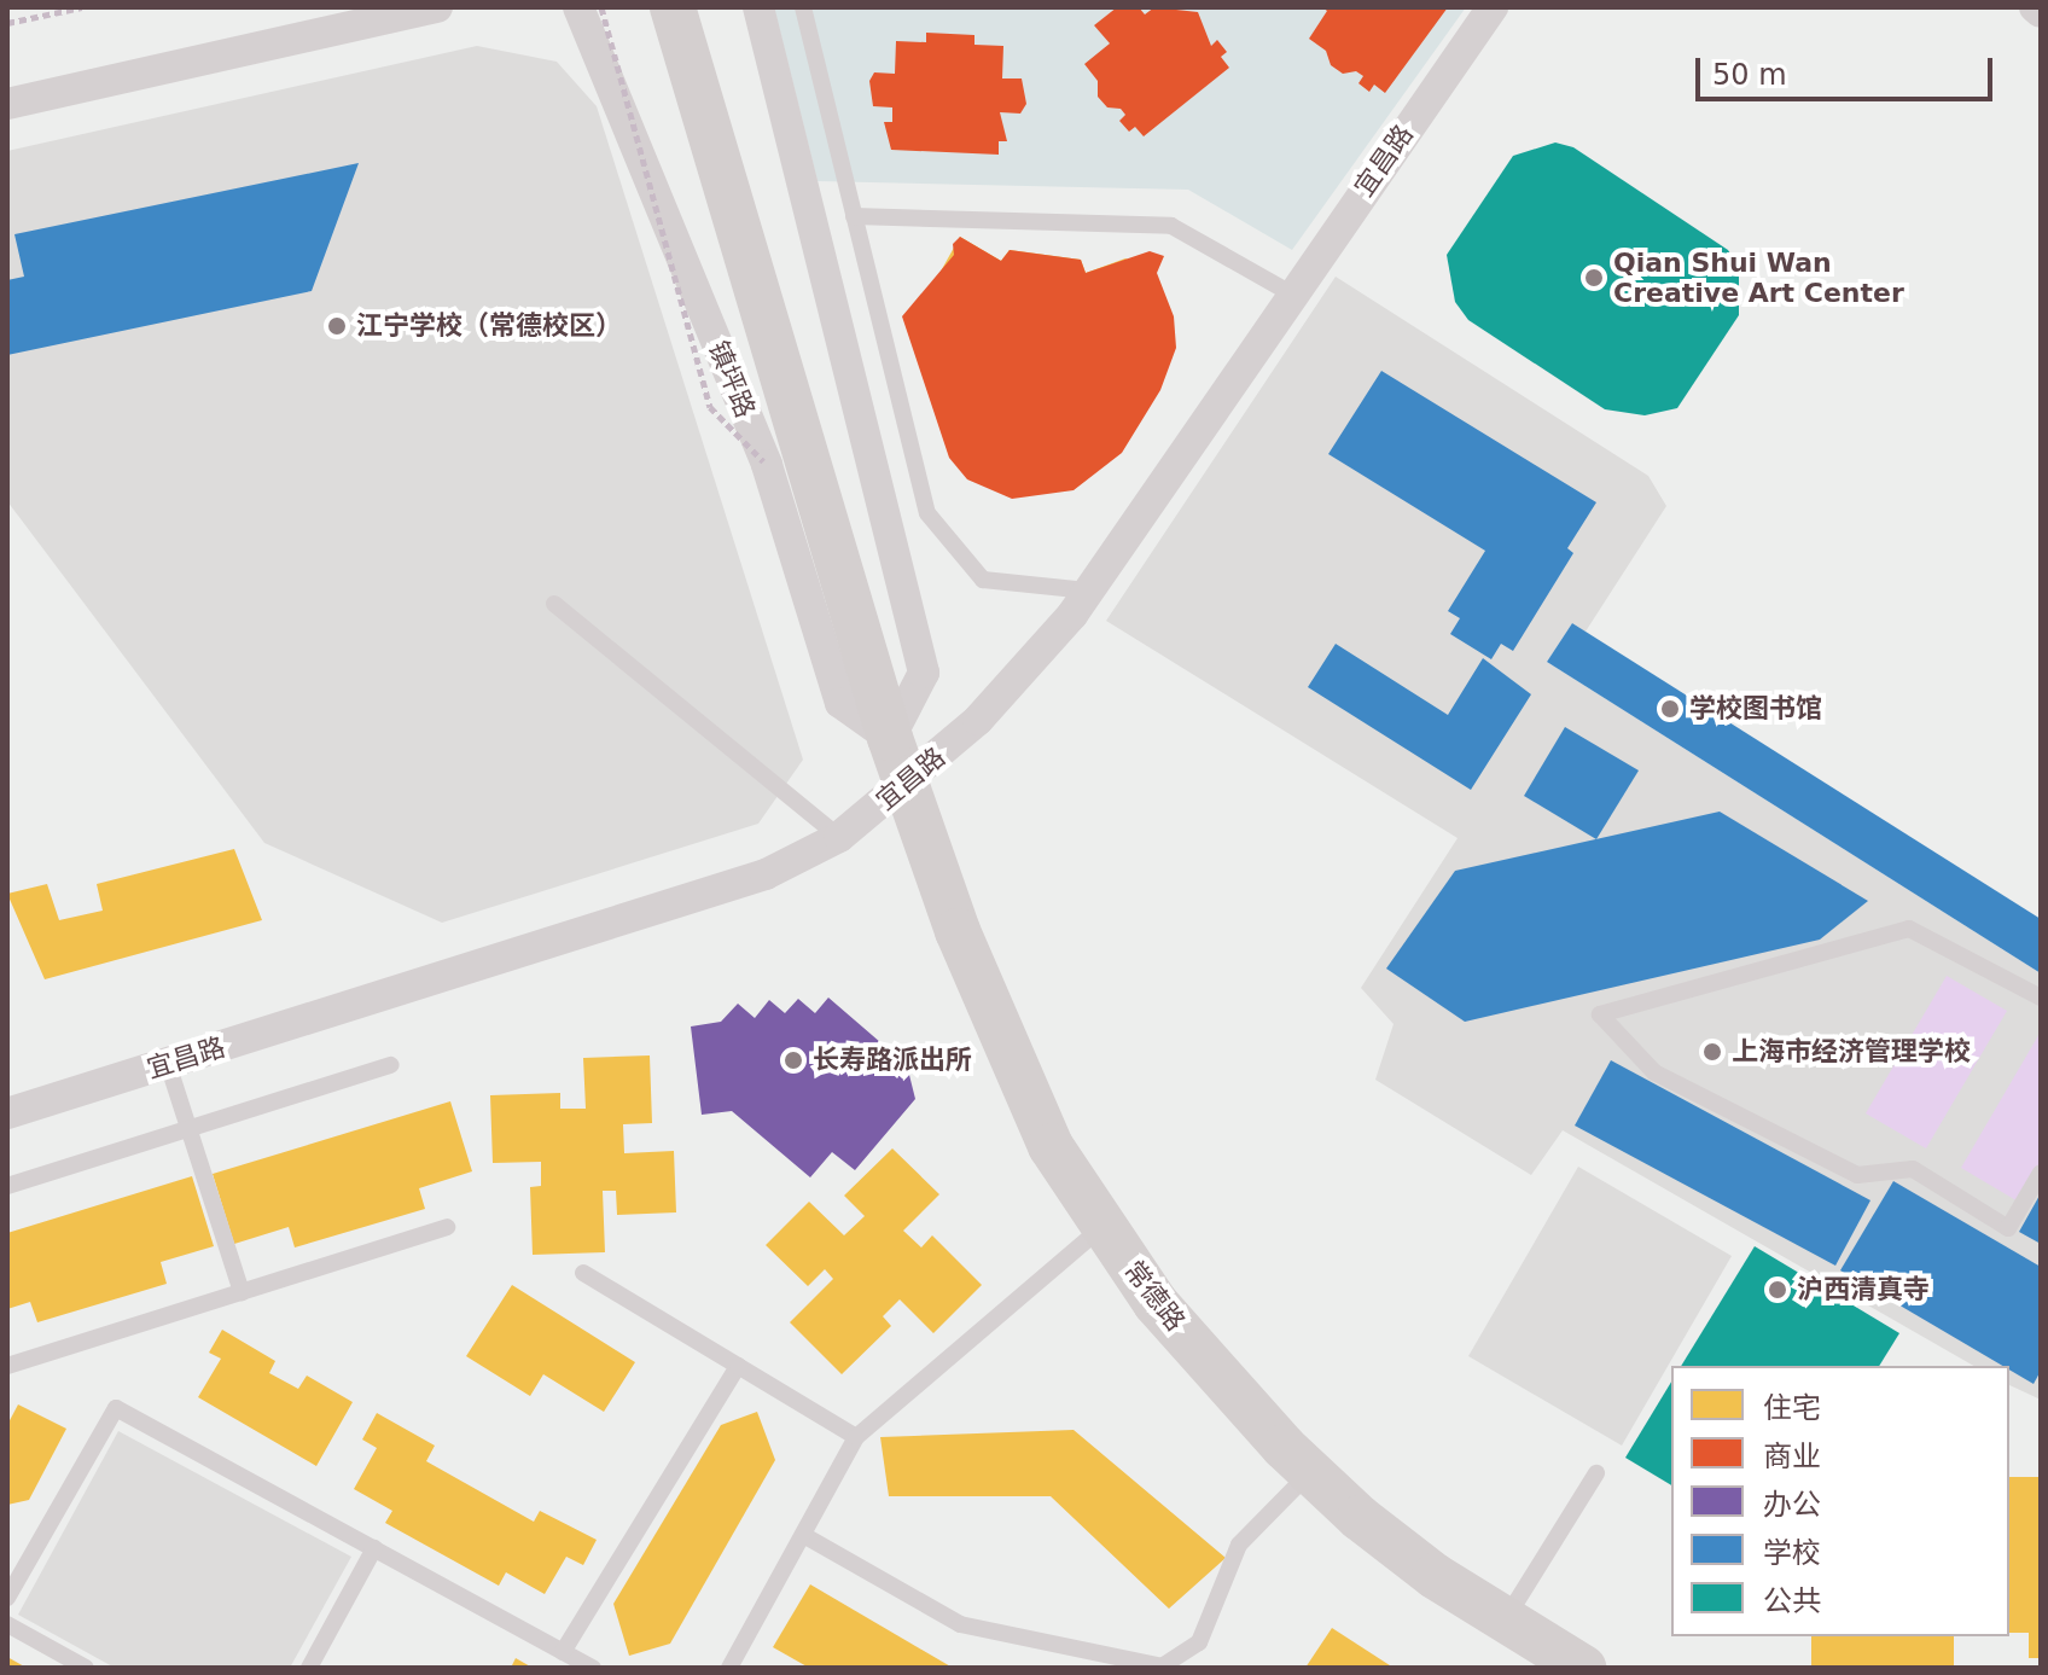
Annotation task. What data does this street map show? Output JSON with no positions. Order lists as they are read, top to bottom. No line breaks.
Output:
{"streets":{"main road":["镇坪路","常德路"],"street":["宜昌路"]},"crossings":[["宜昌路","镇坪路"],["宜昌路","常德路"],["镇坪路","常德路"]],"places":["Qian Shui Wan Creative Art Center","江宁学校（常德校区）","学校图书馆","上海市经济管理学校","长寿路派出所","沪西清真寺"],"legend":["住宅","商业","办公","学校","公共"],"scale_bar":"50 m"}
